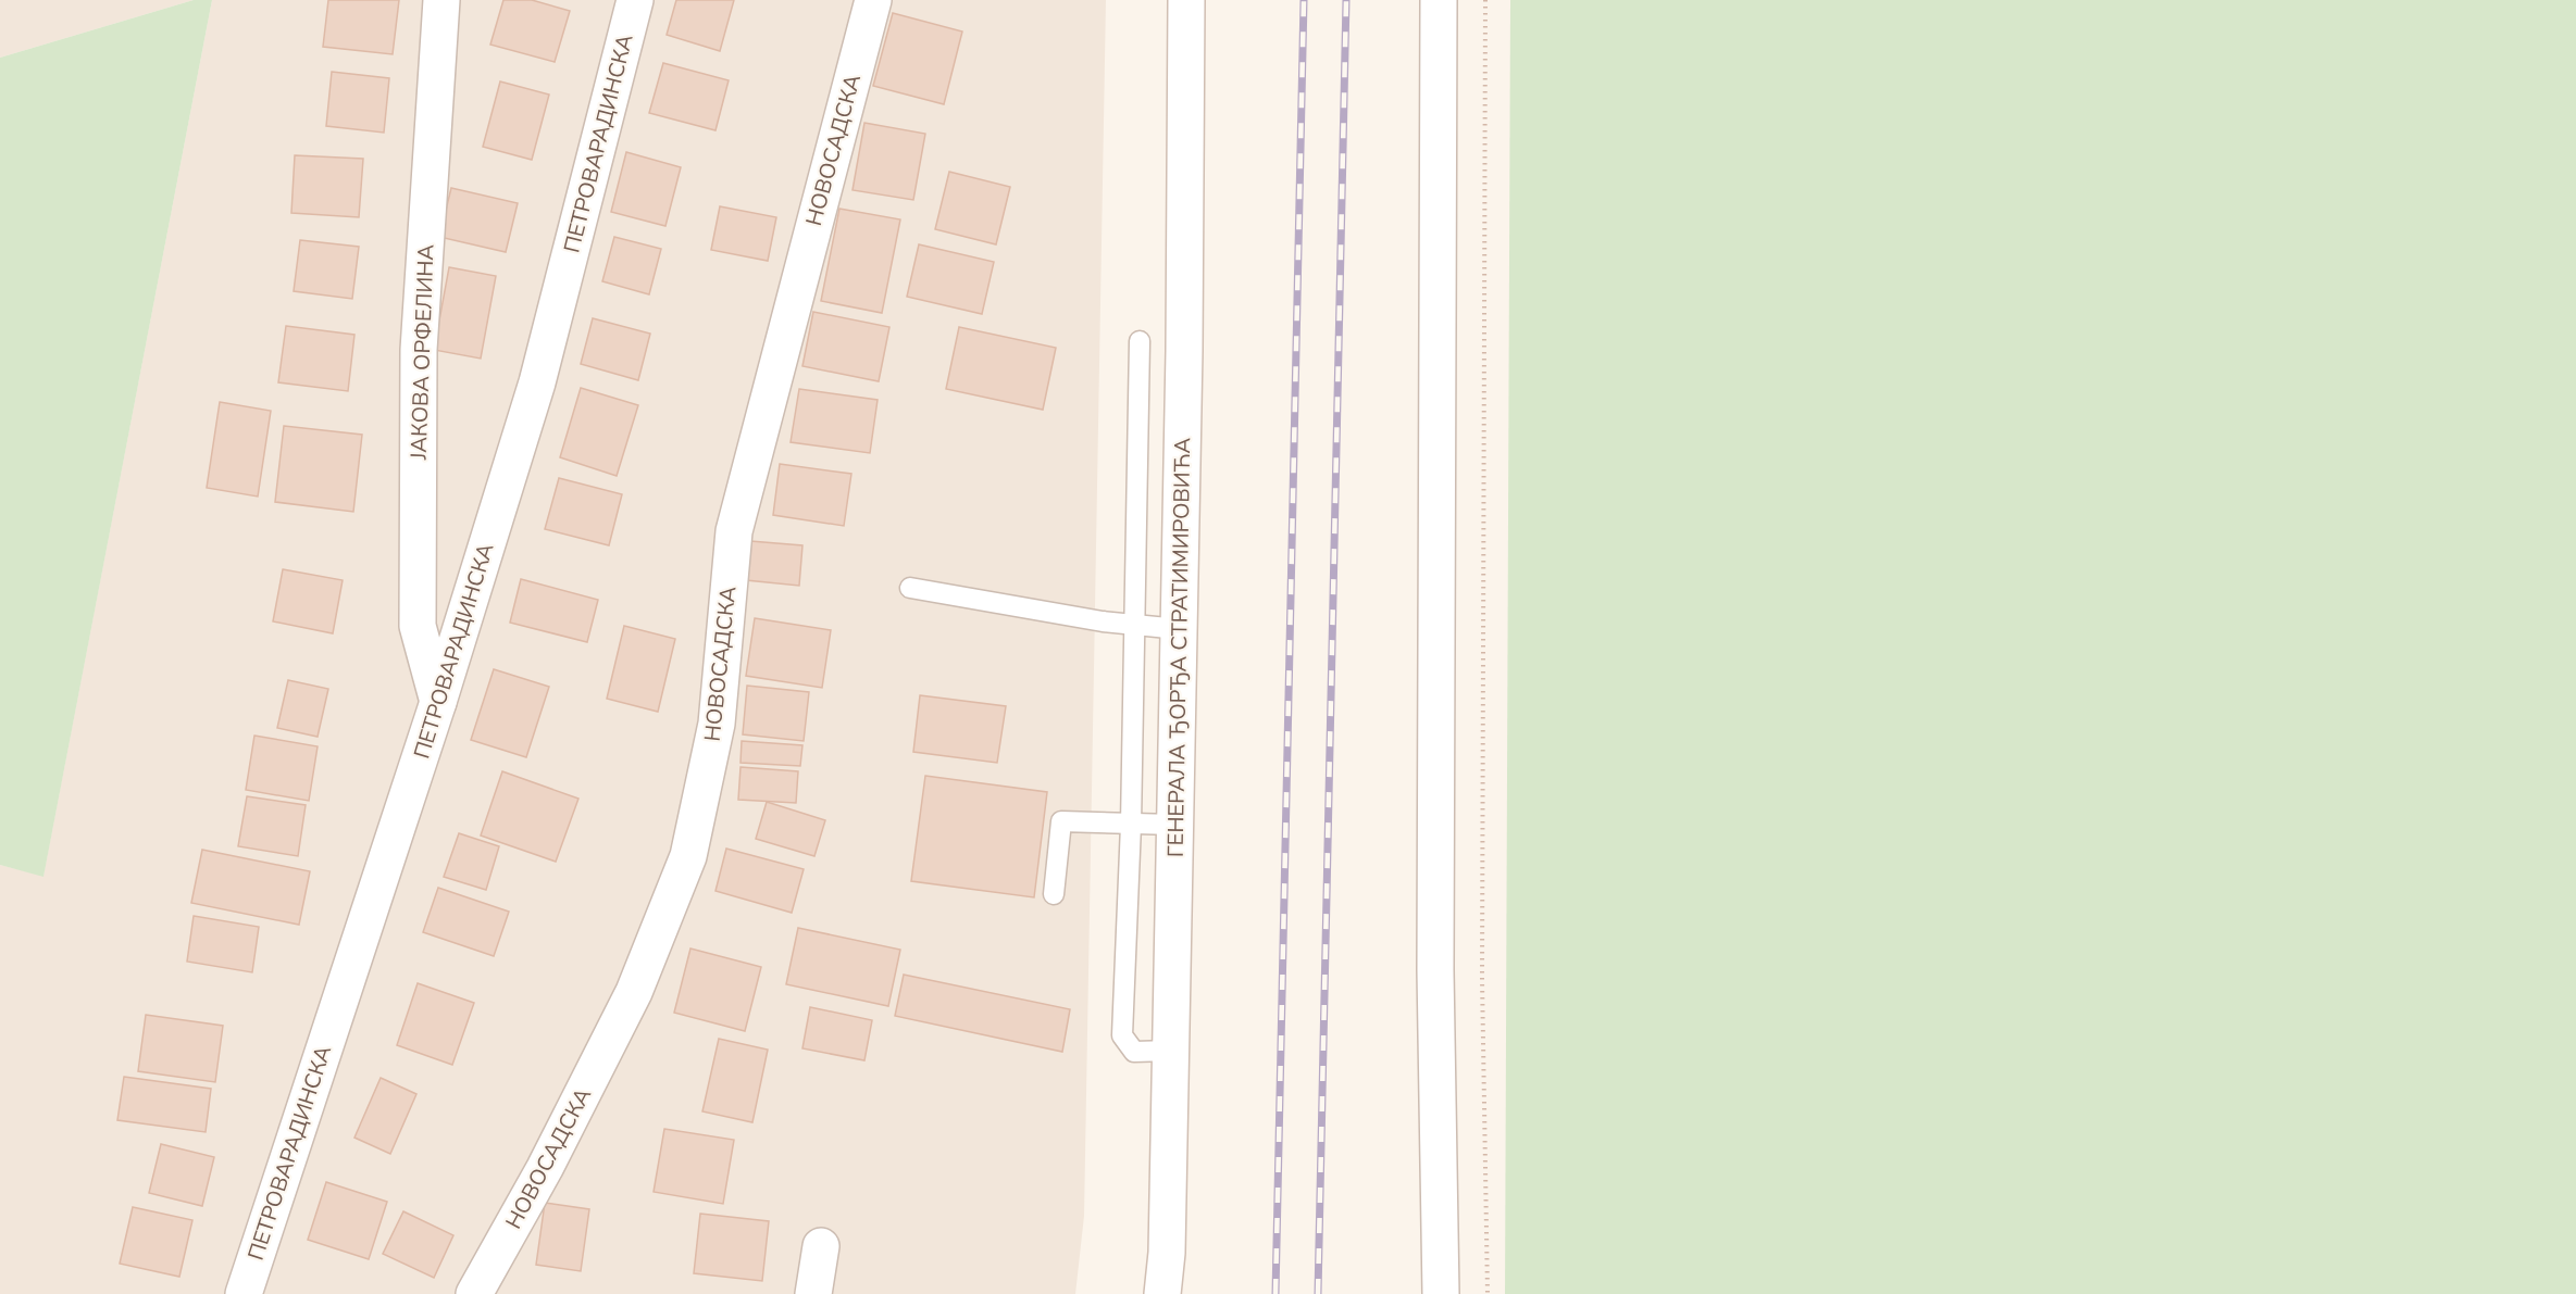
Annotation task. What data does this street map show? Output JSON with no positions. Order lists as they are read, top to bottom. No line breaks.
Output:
{"streets":{"street":["ПЕТРОВАРАДИНСКА","НОВОСАДСКА","ЈАКОВА ОРФЕЛИНА","ГЕНЕРАЛА ЂОРЂА СТРАТИМИРОВИЋА"]},"crossings":[["ПЕТРОВАРАДИНСКА","ЈАКОВА ОРФЕЛИНА"]]}
